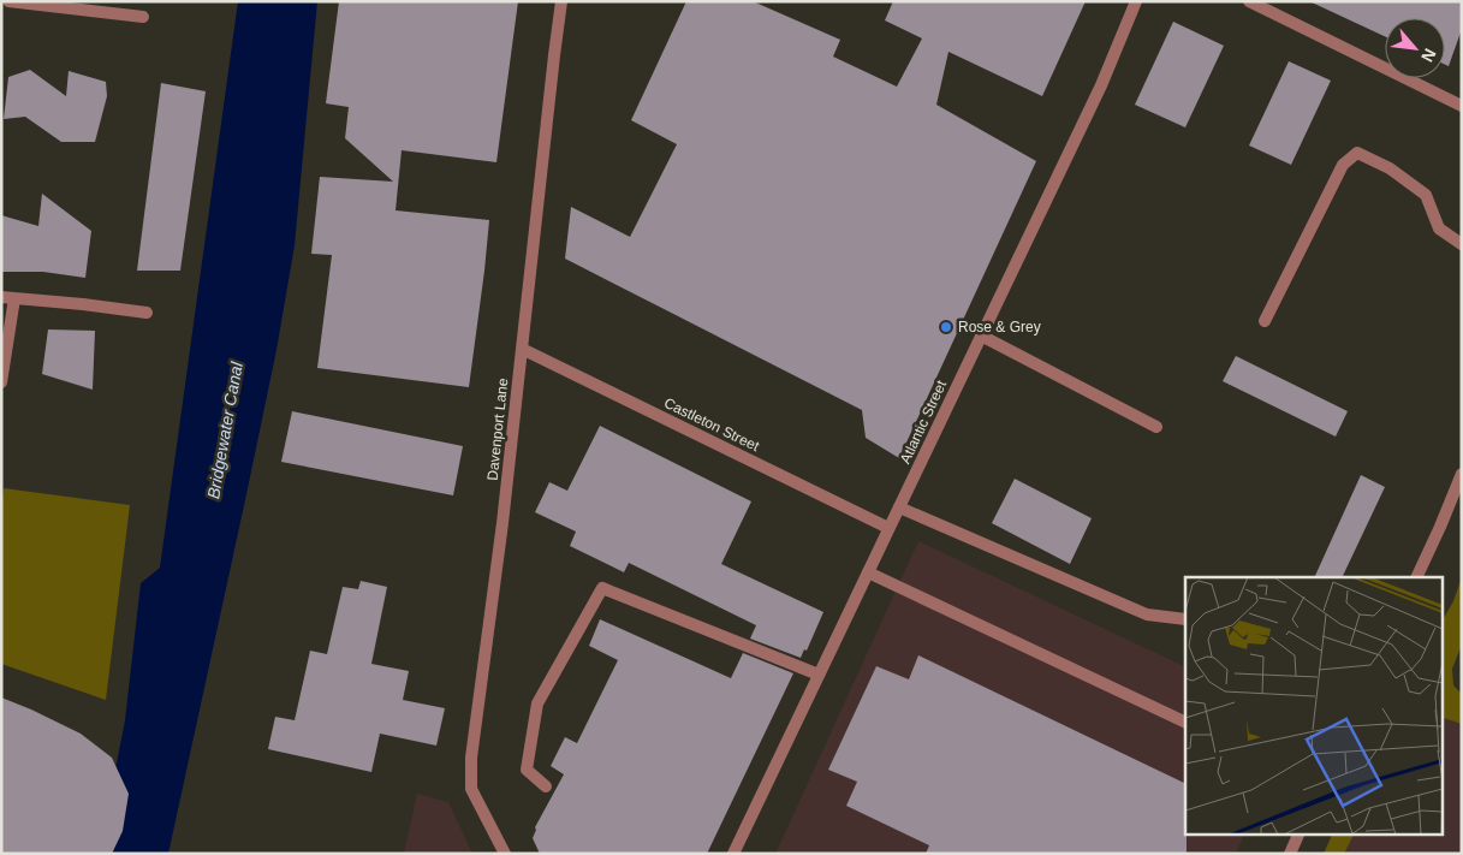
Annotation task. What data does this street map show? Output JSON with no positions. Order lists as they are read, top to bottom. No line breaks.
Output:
{"streets":{"street":["Atlantic Street","Castleton Street","Davenport Lane"]},"crossings":[["Atlantic Street","Castleton Street"],["Castleton Street","Davenport Lane"]],"water":["Bridgewater Canal"],"places":["Rose & Grey"],"north":"bottom right"}
